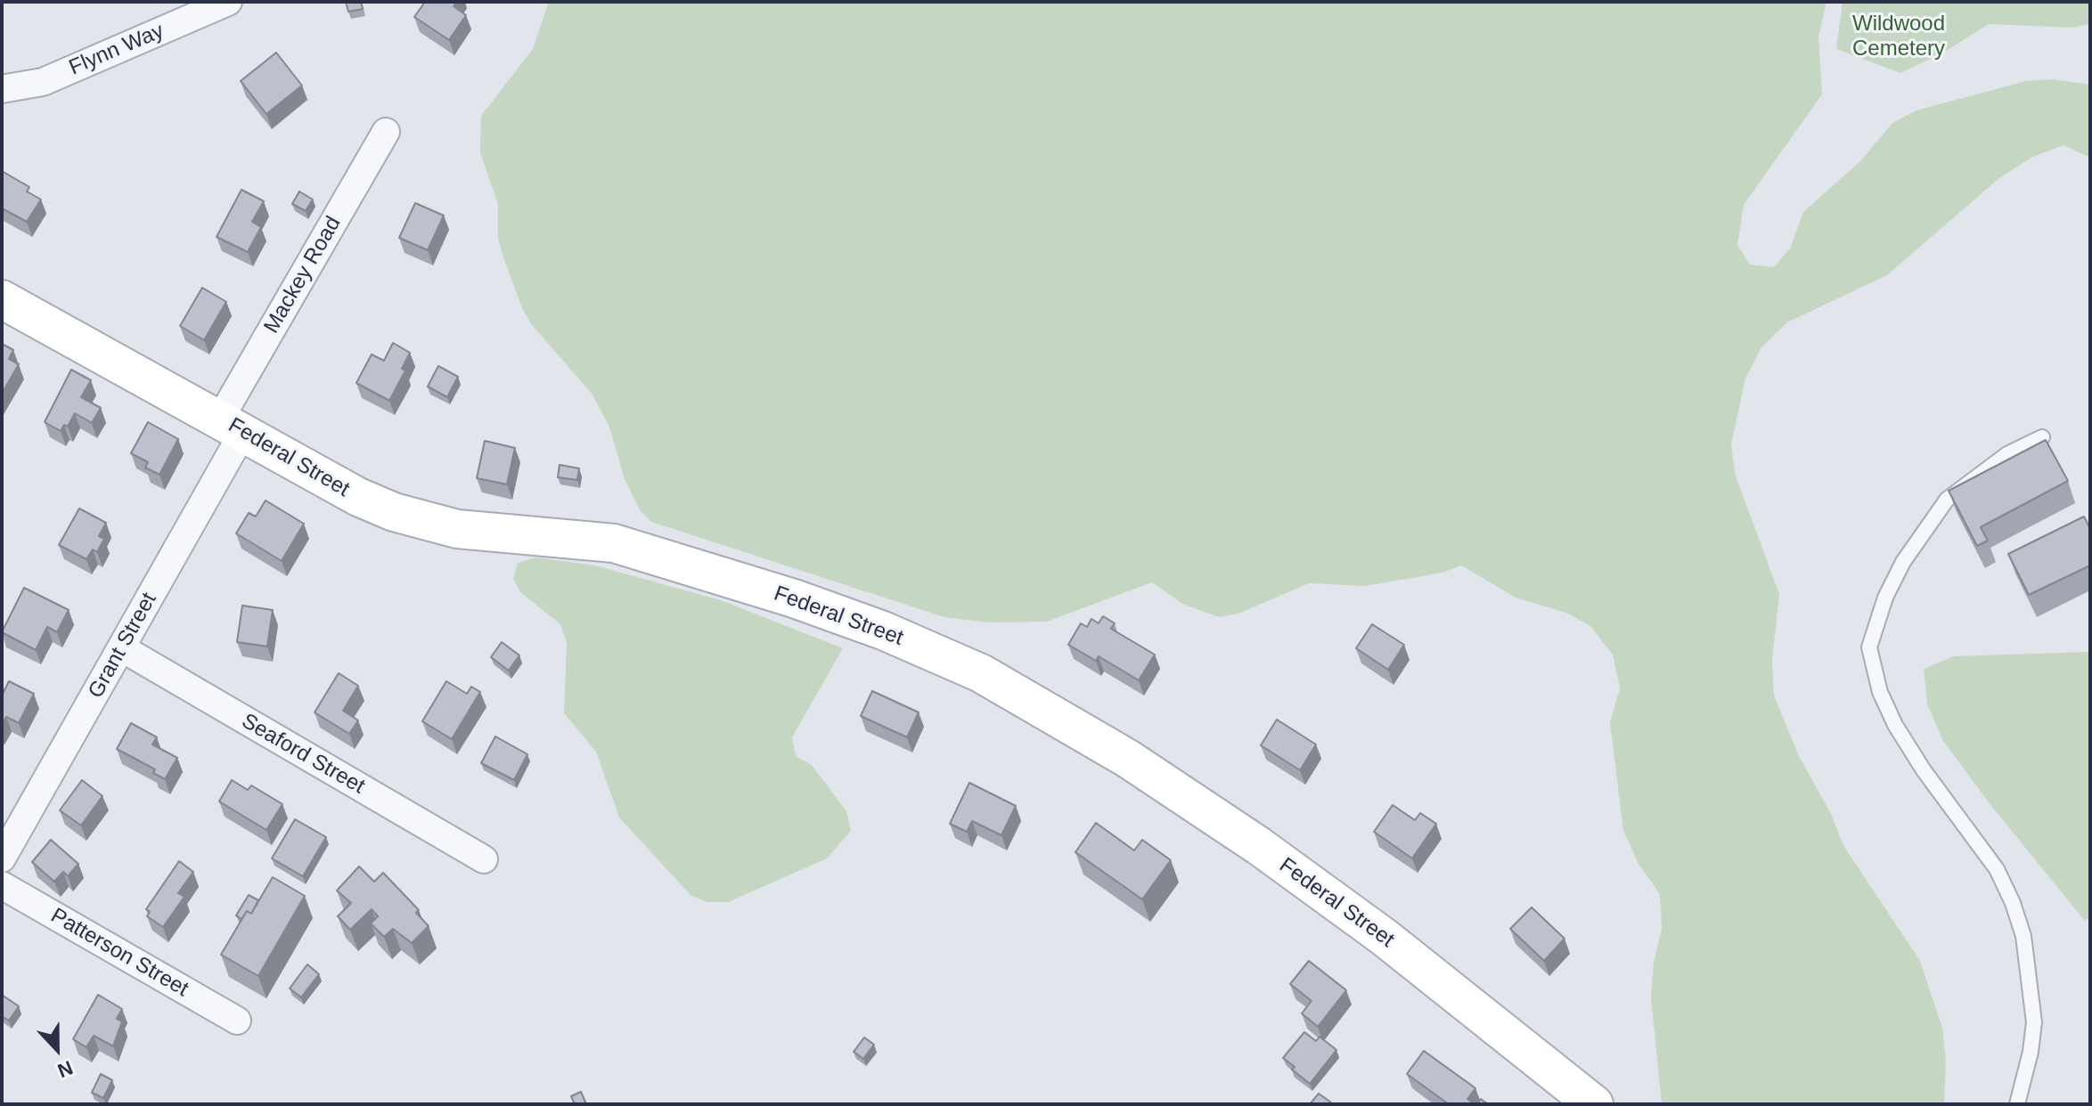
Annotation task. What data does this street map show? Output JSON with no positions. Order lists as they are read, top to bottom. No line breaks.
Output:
{"streets":{"street":["Flynn Way","Mackey Road","Federal Street","Grant Street","Seaford Street","Patterson Street"]},"crossings":[["Mackey Road","Federal Street"],["Mackey Road","Grant Street"],["Federal Street","Grant Street"],["Grant Street","Seaford Street"]],"parks":["Wildwood Cemetery"],"north":"bottom"}
